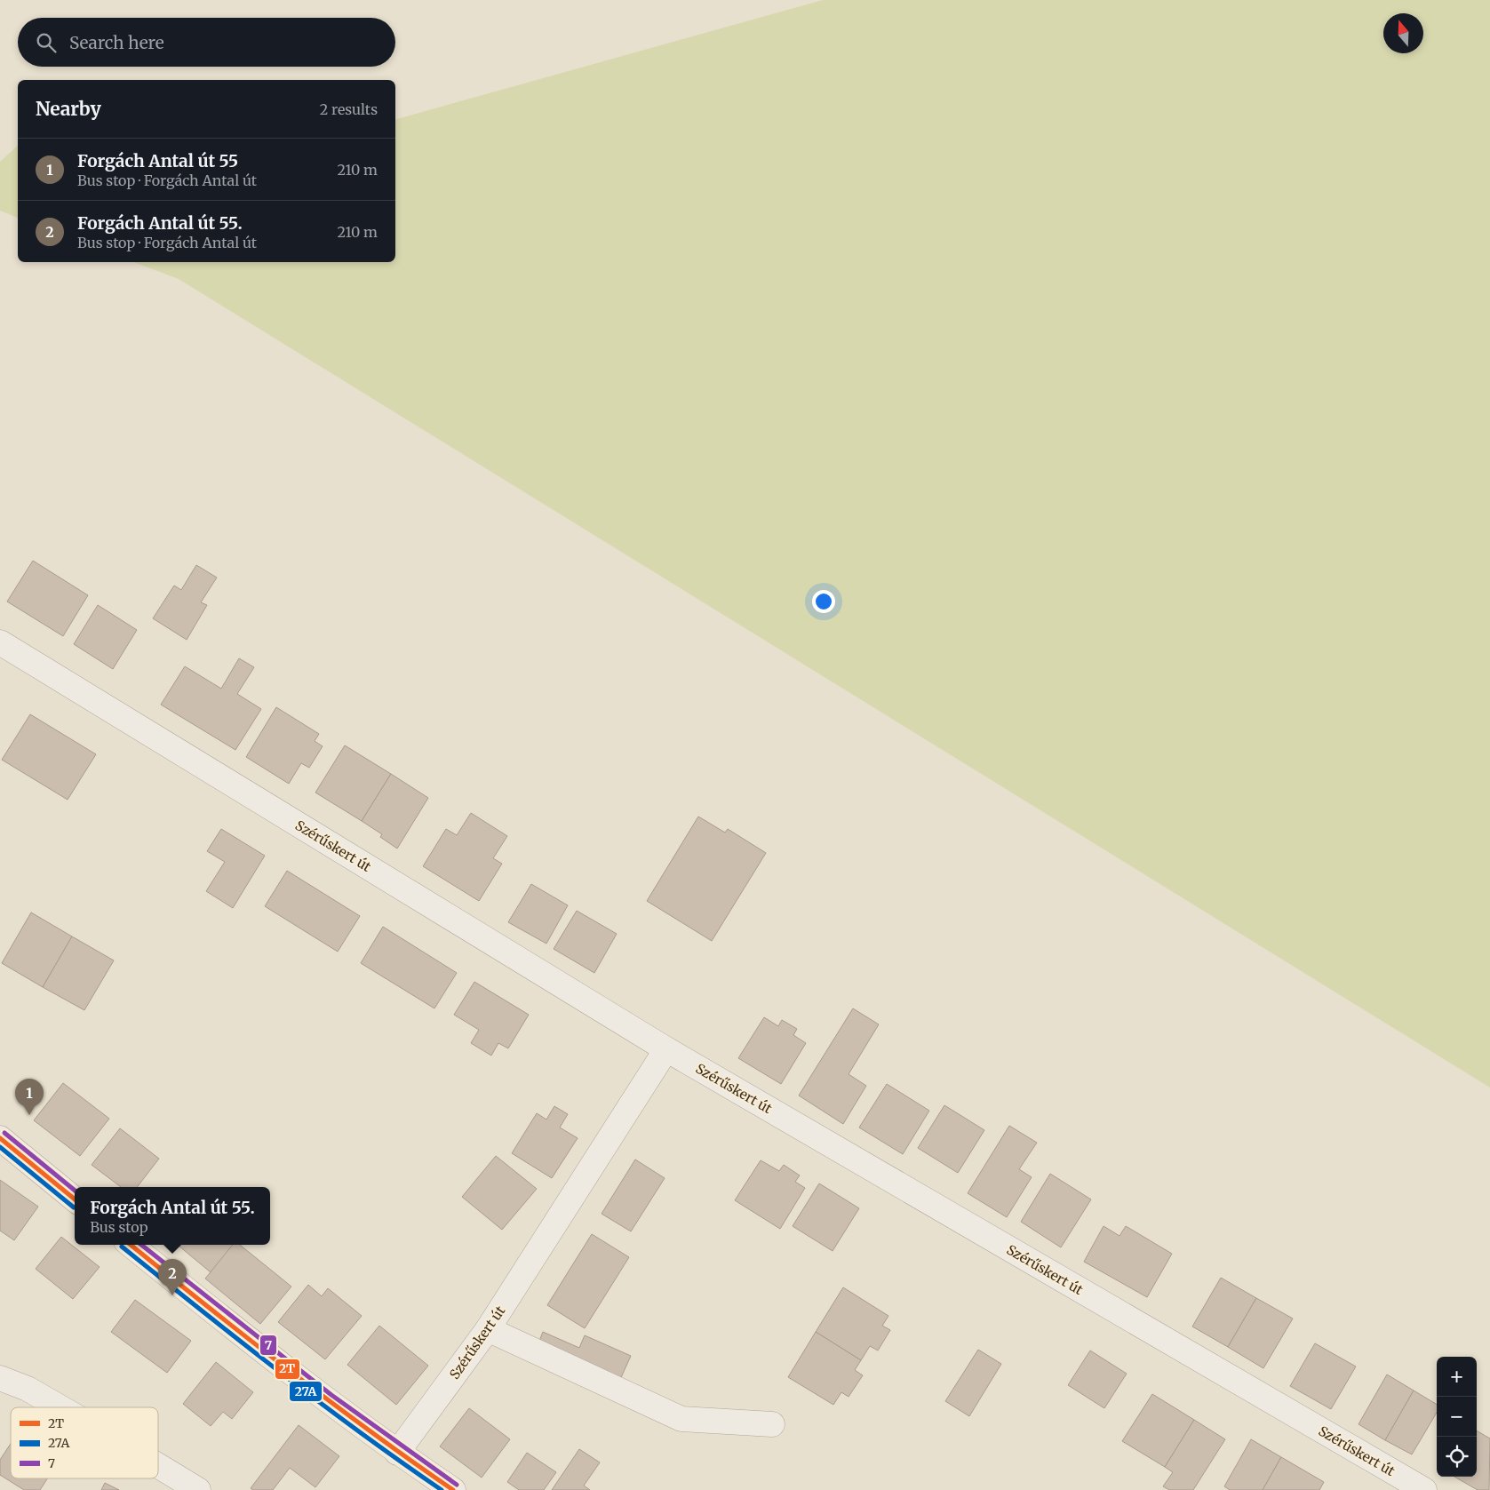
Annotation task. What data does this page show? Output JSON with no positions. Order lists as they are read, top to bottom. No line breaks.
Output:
{"streets":{"street":["Szérűskert út"]},"lines":["transit line 7","transit line 2T","transit line 27A"],"legend":["2T","27A","7"],"north":"top","page":{"search":"Search here","heading":["Nearby","2 results"],"list":[{"mark":"1","name":"Forgách Antal út 55","note":"Bus stop · Forgách Antal út","value":"210 m"},{"mark":"2","name":"Forgách Antal út 55.","note":"Bus stop · Forgách Antal út","value":"210 m"}],"pins":["1","2"],"popup":["Forgách Antal út 55.","Bus stop"],"map_buttons":["+","−"]}}
